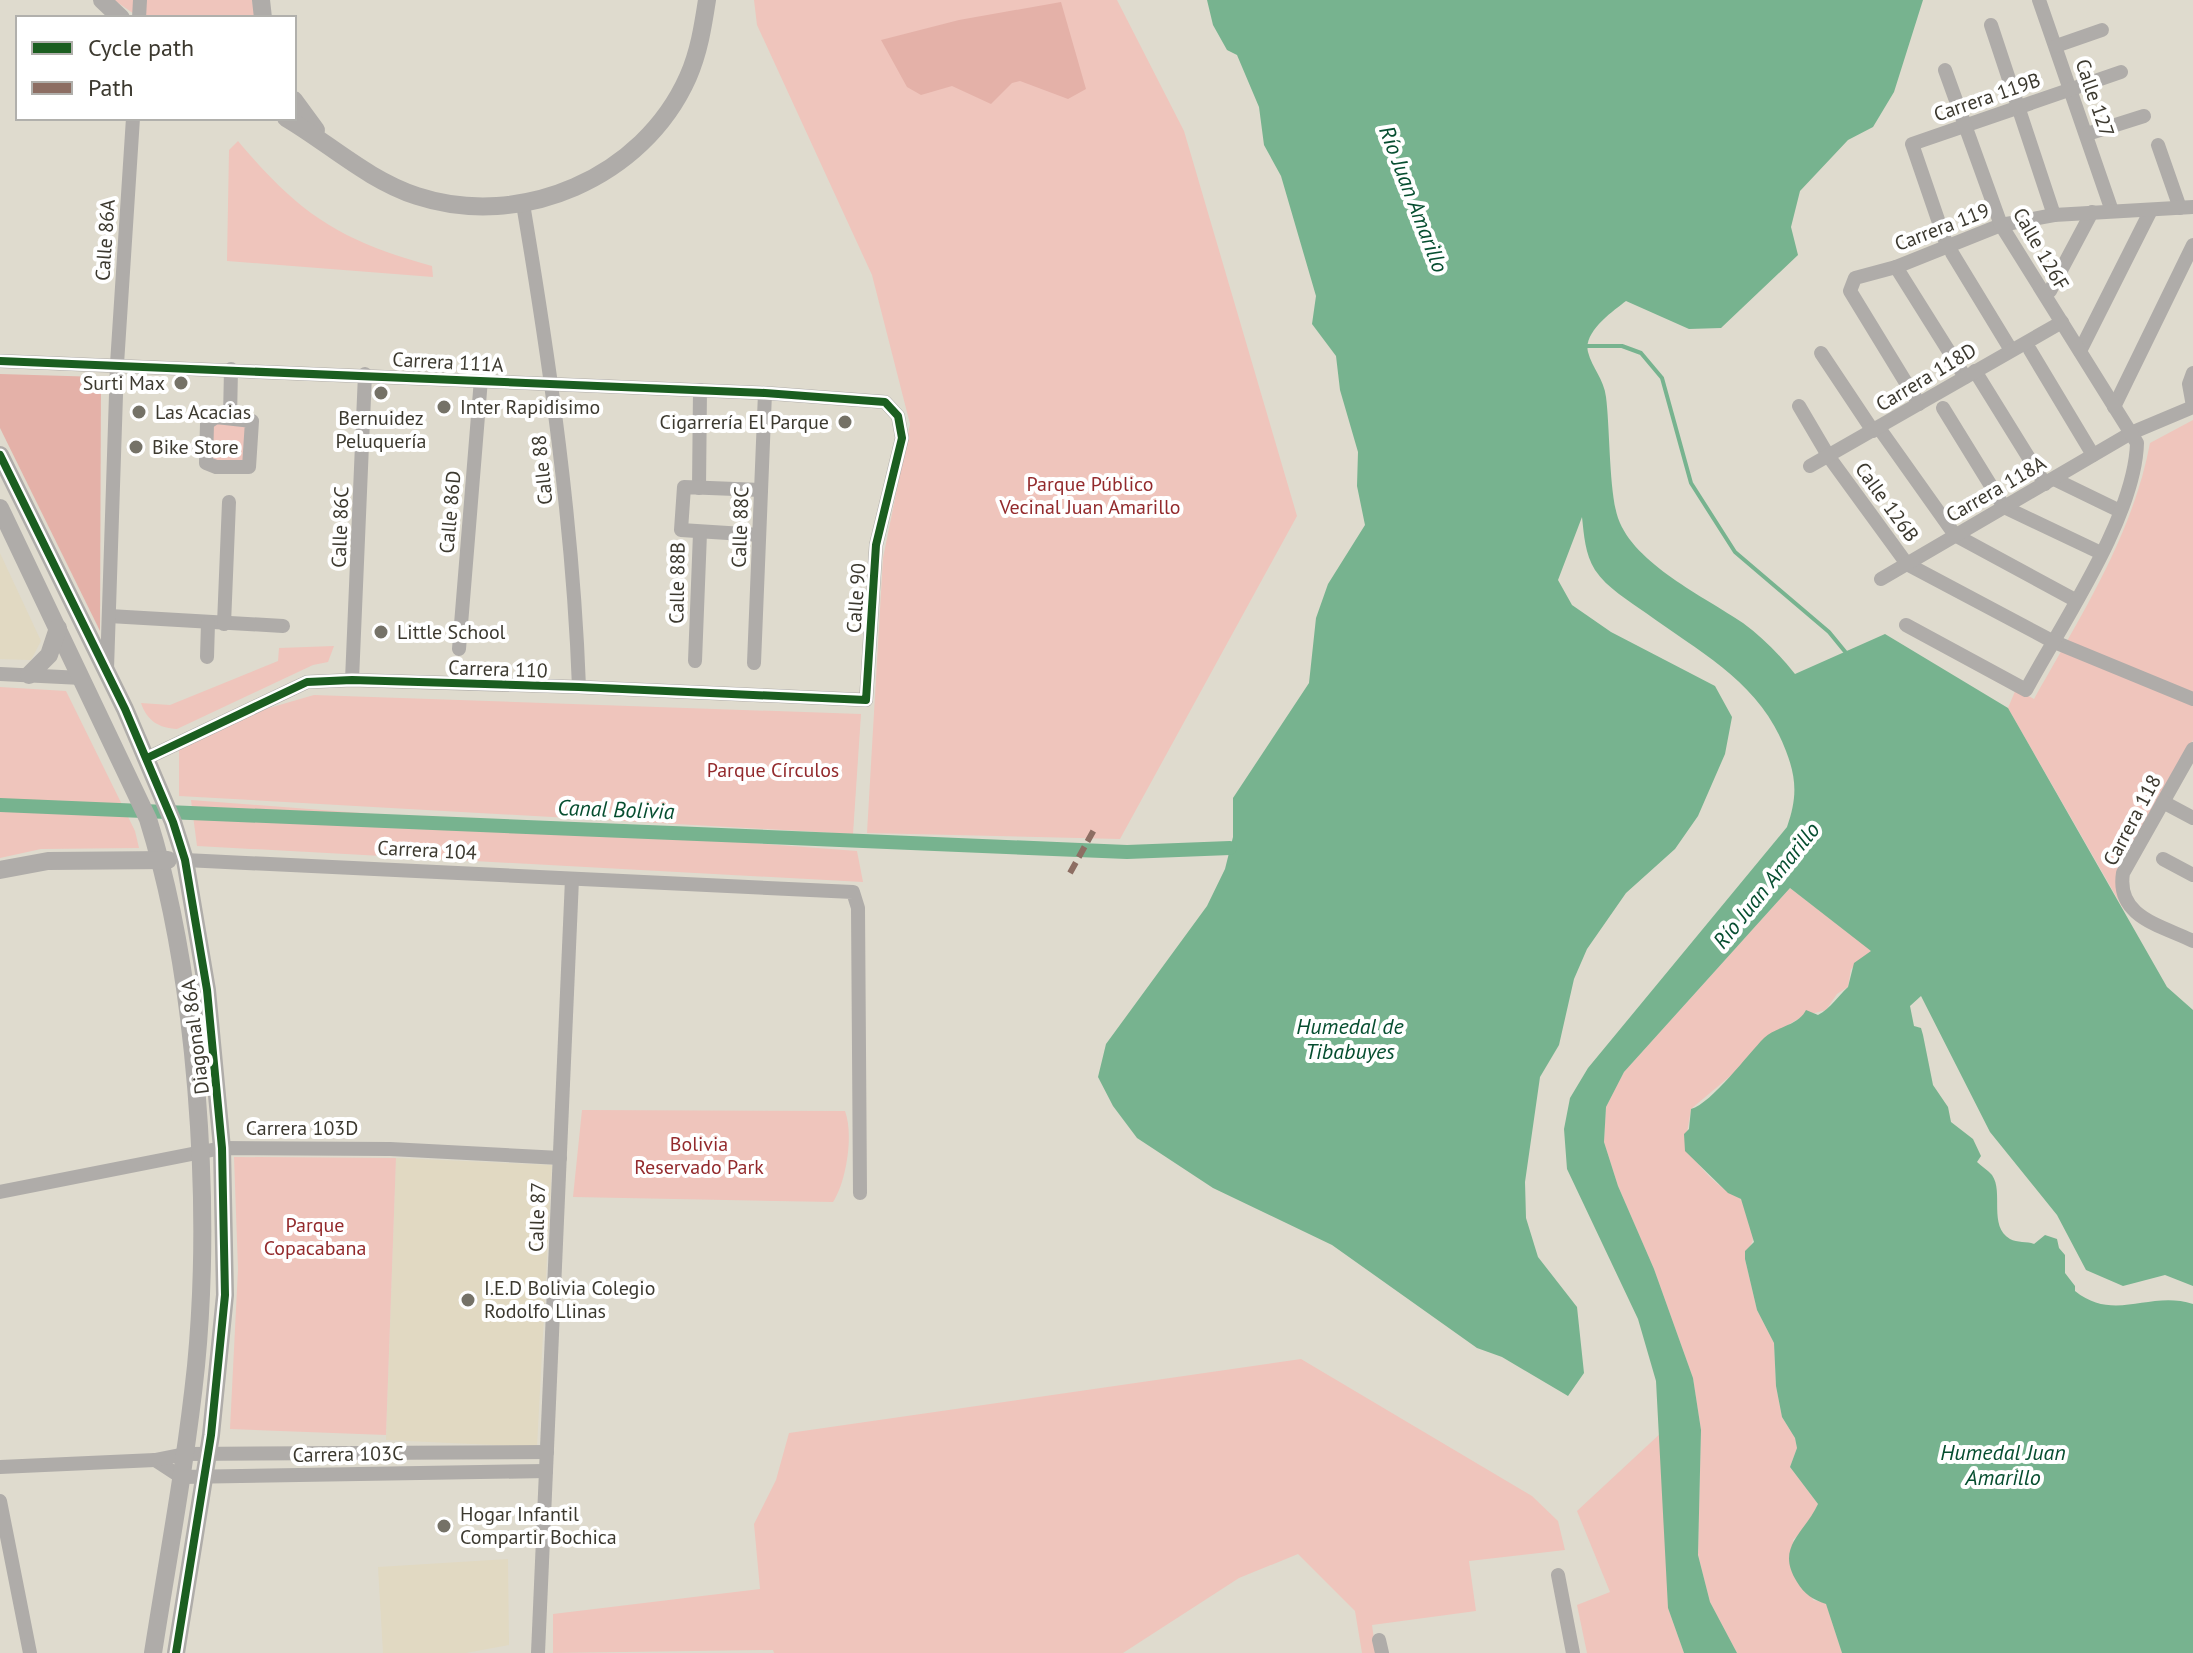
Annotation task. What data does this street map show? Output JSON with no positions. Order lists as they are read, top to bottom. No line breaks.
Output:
{"streets":{"street":["Carrera 119B","Calle 127","Carrera 119","Calle 86A","Calle 126F","Carrera 111A","Carrera 118D","Calle 88","Carrera 118A","Calle 126B","Calle 86D","Calle 86C","Calle 88C","Calle 88B","Calle 90","Carrera 110","Carrera 118","Carrera 104","Diagonal 86A","Carrera 103D","Calle 87","Carrera 103C"]},"crossings":[["Carrera 119B","Calle 127"],["Carrera 119B","Carrera 119"],["Carrera 119B","Calle 126F"],["Calle 127","Carrera 119"],["Carrera 119","Calle 126F"],["Carrera 119","Carrera 118D"],["Calle 86A","Carrera 111A"],["Calle 86A","Diagonal 86A"],["Calle 126F","Carrera 118D"],["Calle 126F","Carrera 118A"],["Carrera 111A","Calle 88"],["Carrera 111A","Calle 86D"],["Carrera 111A","Calle 86C"],["Carrera 111A","Calle 88C"],["Carrera 111A","Calle 90"],["Carrera 111A","Diagonal 86A"],["Carrera 118D","Calle 126B"],["Calle 88","Carrera 110"],["Carrera 118A","Calle 126B"],["Calle 86C","Carrera 110"],["Calle 90","Carrera 110"],["Carrera 110","Diagonal 86A"],["Carrera 104","Diagonal 86A"],["Carrera 104","Calle 87"],["Diagonal 86A","Carrera 103D"],["Diagonal 86A","Carrera 103C"],["Carrera 103D","Calle 87"],["Calle 87","Carrera 103C"]],"water":["Río Juan Amarillo","Canal Bolivia","Humedal de Tibabuyes","Humedal Juan Amarillo"],"parks":["Parque Público Vecinal Juan Amarillo","Parque Círculos","Bolivia Reservado Park","Parque Copacabana"],"places":["Surti Max","Bernuidez Peluquería","Inter Rapidisimo","Las Acacias","Cigarrería El Parque","Bike Store","Little School","I.E.D Bolivia Colegio Rodolfo Llinas","Hogar Infantil Compartir Bochica"],"legend":["Cycle path","Path"]}
